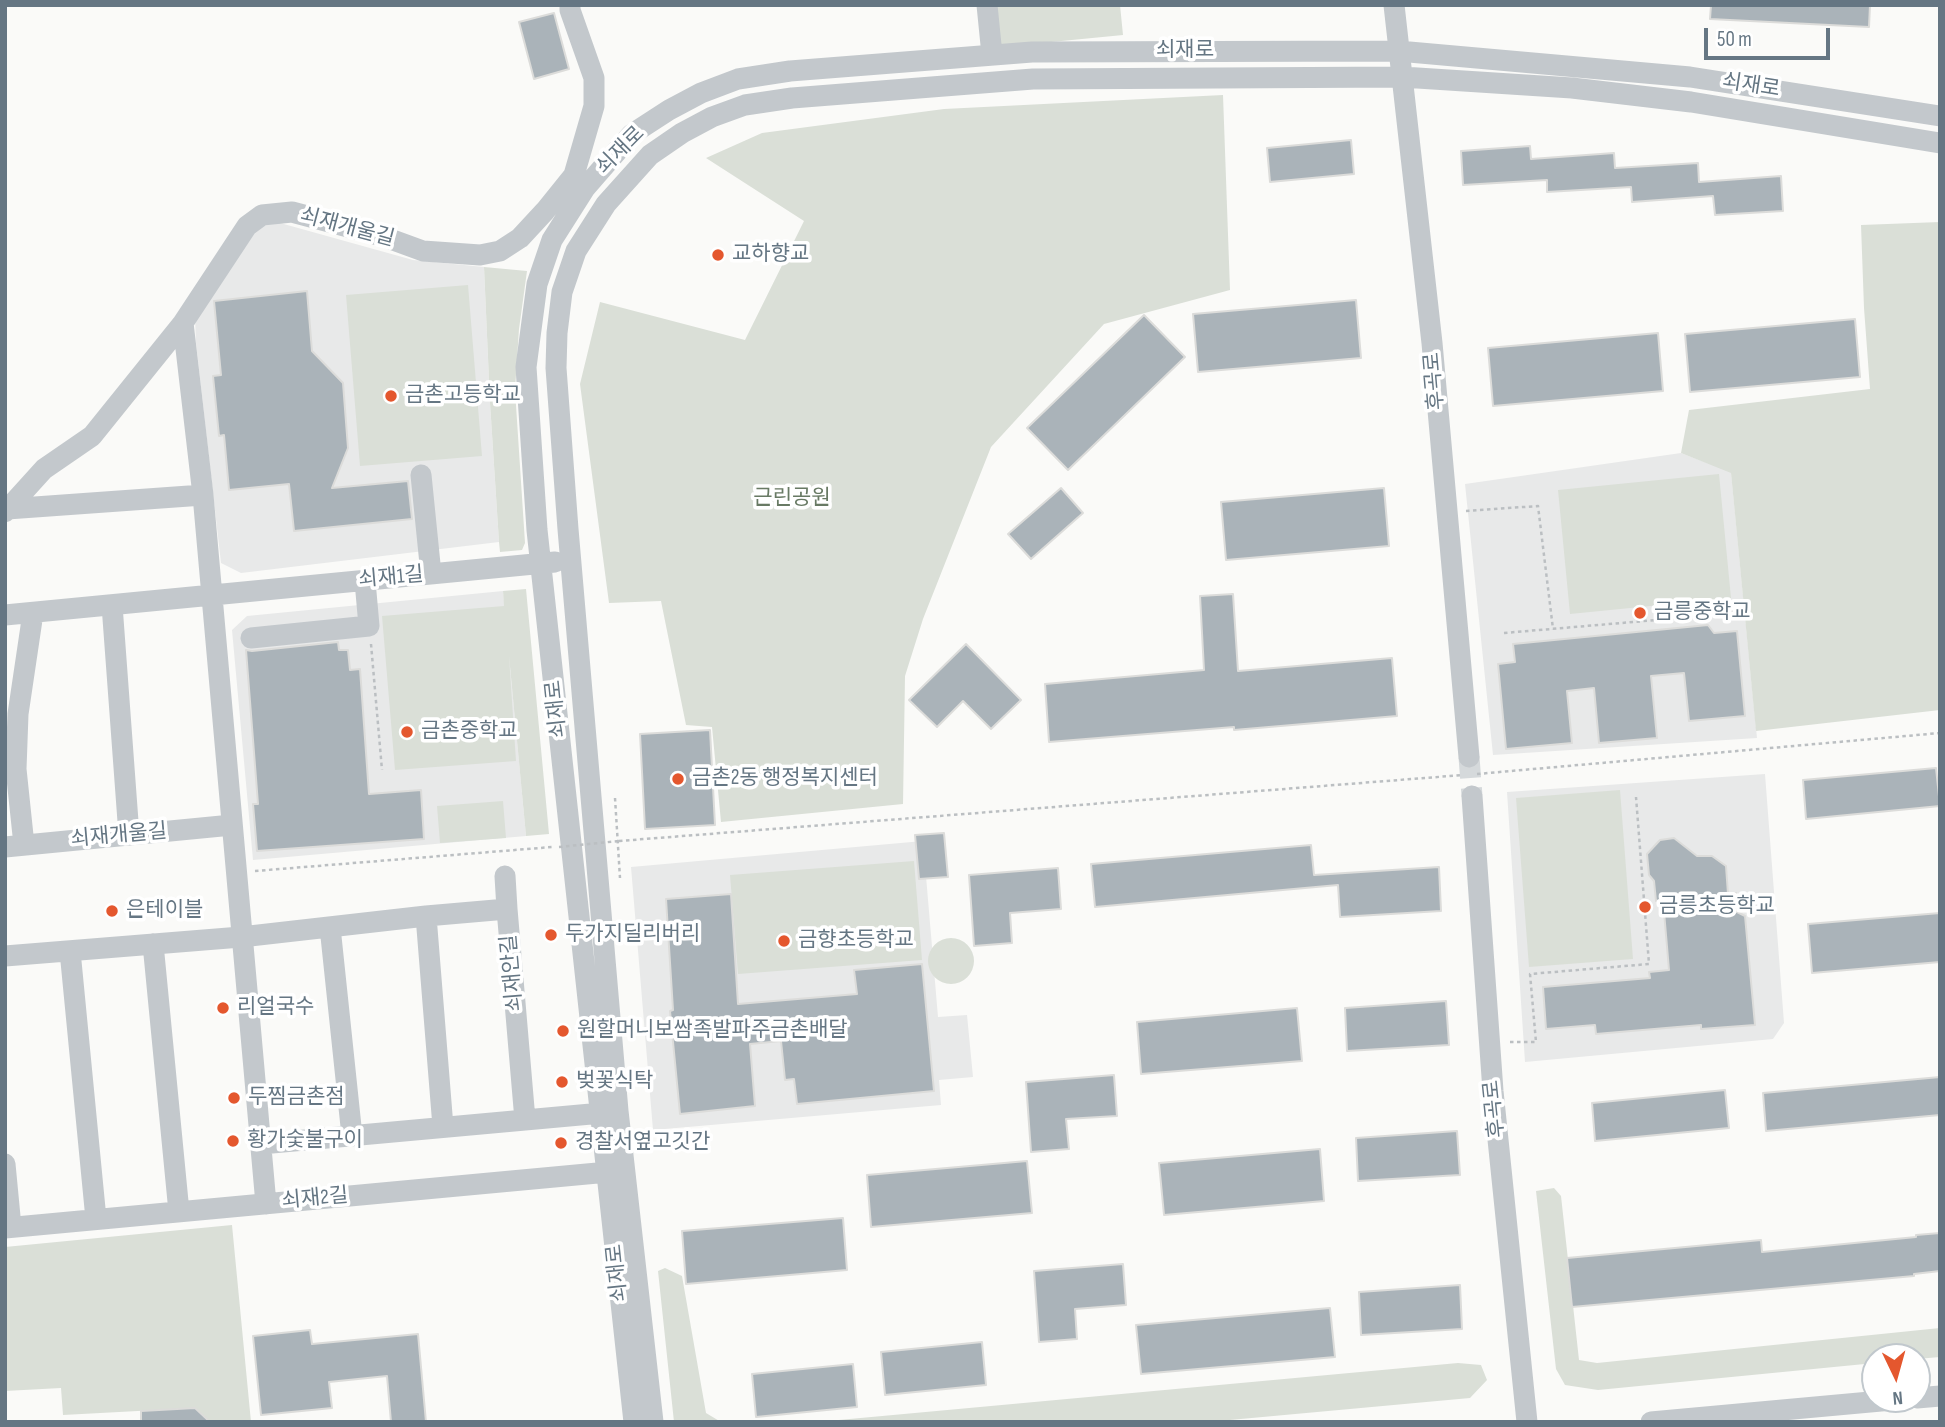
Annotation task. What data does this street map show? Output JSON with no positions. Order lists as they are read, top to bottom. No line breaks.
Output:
{"streets":{"street":["쇠재로","쇠재개울길","후곡로","쇠재1길","쇠재안길","쇠재2길"]},"crossings":[["쇠재로","후곡로"],["쇠재로","쇠재1길"],["쇠재로","쇠재2길"]],"parks":["근린공원"],"places":["교하향교","금촌고등학교","금릉중학교","금촌중학교","금촌2동 행정복지센터","금릉초등학교","은테이블","두가지딜리버리","금향초등학교","리얼국수","원할머니보쌈족발파주금촌배달","벚꽃식탁","두찜금촌점","황가숯불구이","경찰서옆고깃간"],"scale_bar":"50 m","north":"bottom"}
